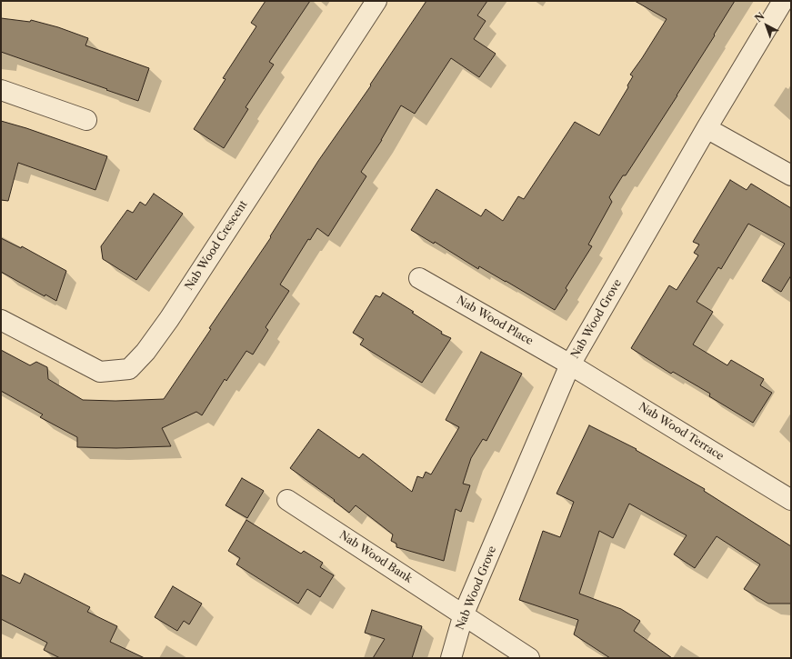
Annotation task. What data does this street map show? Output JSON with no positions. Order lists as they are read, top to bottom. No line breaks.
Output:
{"streets":{"street":["Nab Wood Crescent","Nab Wood Grove","Nab Wood Place","Nab Wood Terrace","Nab Wood Bank"]},"crossings":[["Nab Wood Grove","Nab Wood Place"],["Nab Wood Grove","Nab Wood Terrace"],["Nab Wood Grove","Nab Wood Bank"],["Nab Wood Place","Nab Wood Terrace"]],"north":"top left"}
